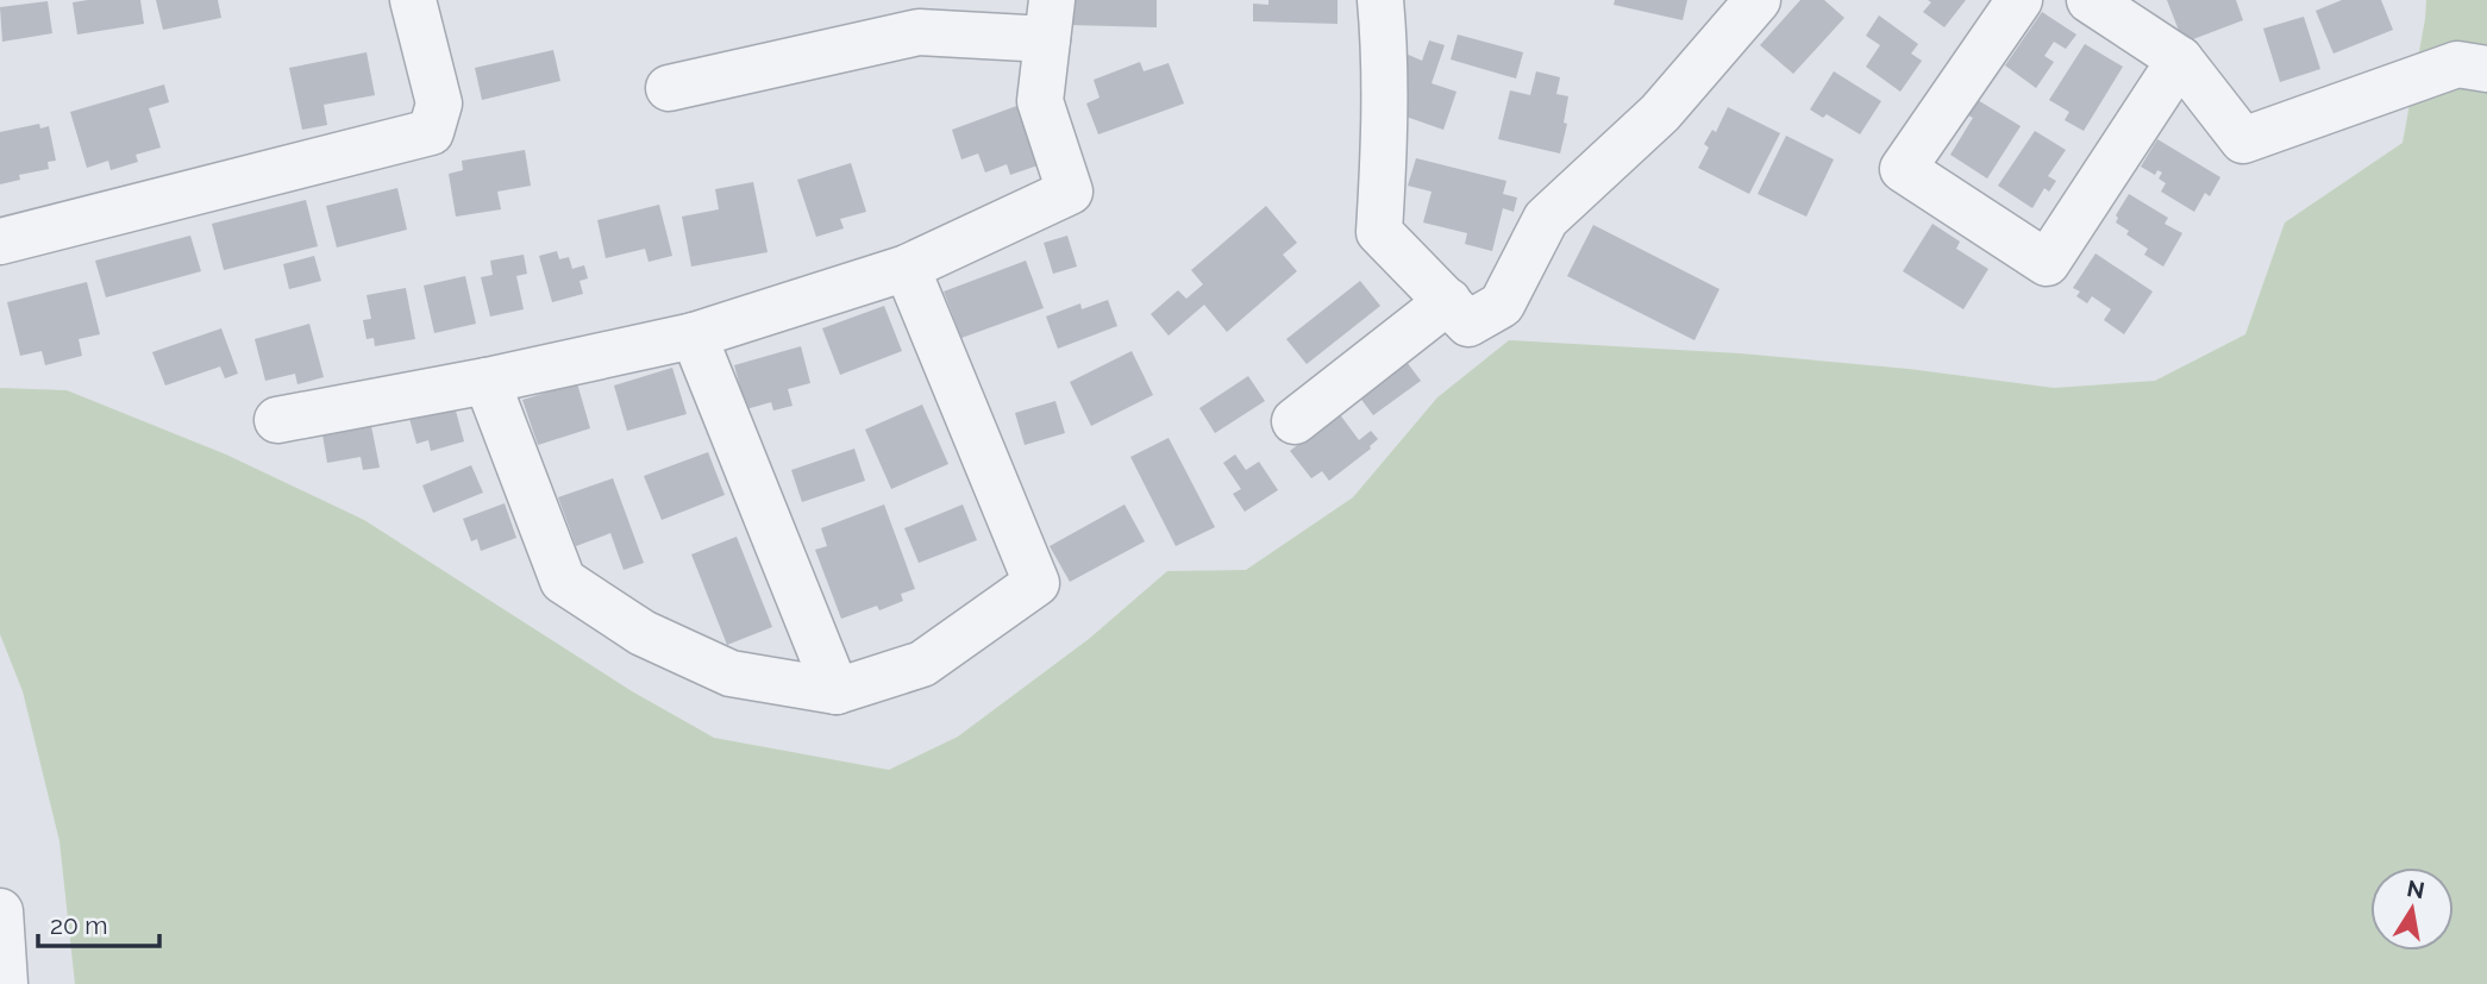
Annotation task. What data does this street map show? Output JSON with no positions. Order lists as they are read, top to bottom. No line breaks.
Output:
{"scale_bar":"20 m","north":"top"}
